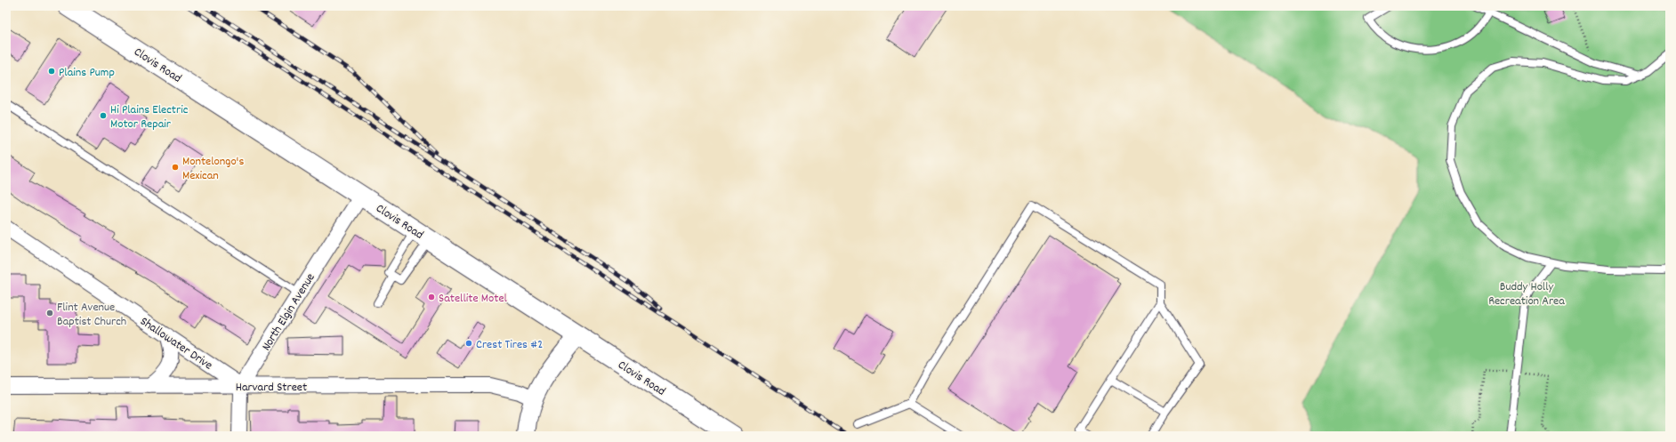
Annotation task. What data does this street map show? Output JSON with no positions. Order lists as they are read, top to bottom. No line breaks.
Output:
{"streets":{"highway":["Clovis Road"],"street":["North Elgin Avenue","Shallowater Drive","Harvard Street"]},"crossings":[["Clovis Road","North Elgin Avenue"],["North Elgin Avenue","Shallowater Drive"],["North Elgin Avenue","Harvard Street"],["Shallowater Drive","Harvard Street"]],"parks":["Buddy Holly Recreation Area"],"places":["Plains Pump","Hi Plains Electric Motor Repair","Montelongo's Mexican","Satellite Motel","Flint Avenue Baptist Church","Crest Tires #2"]}
